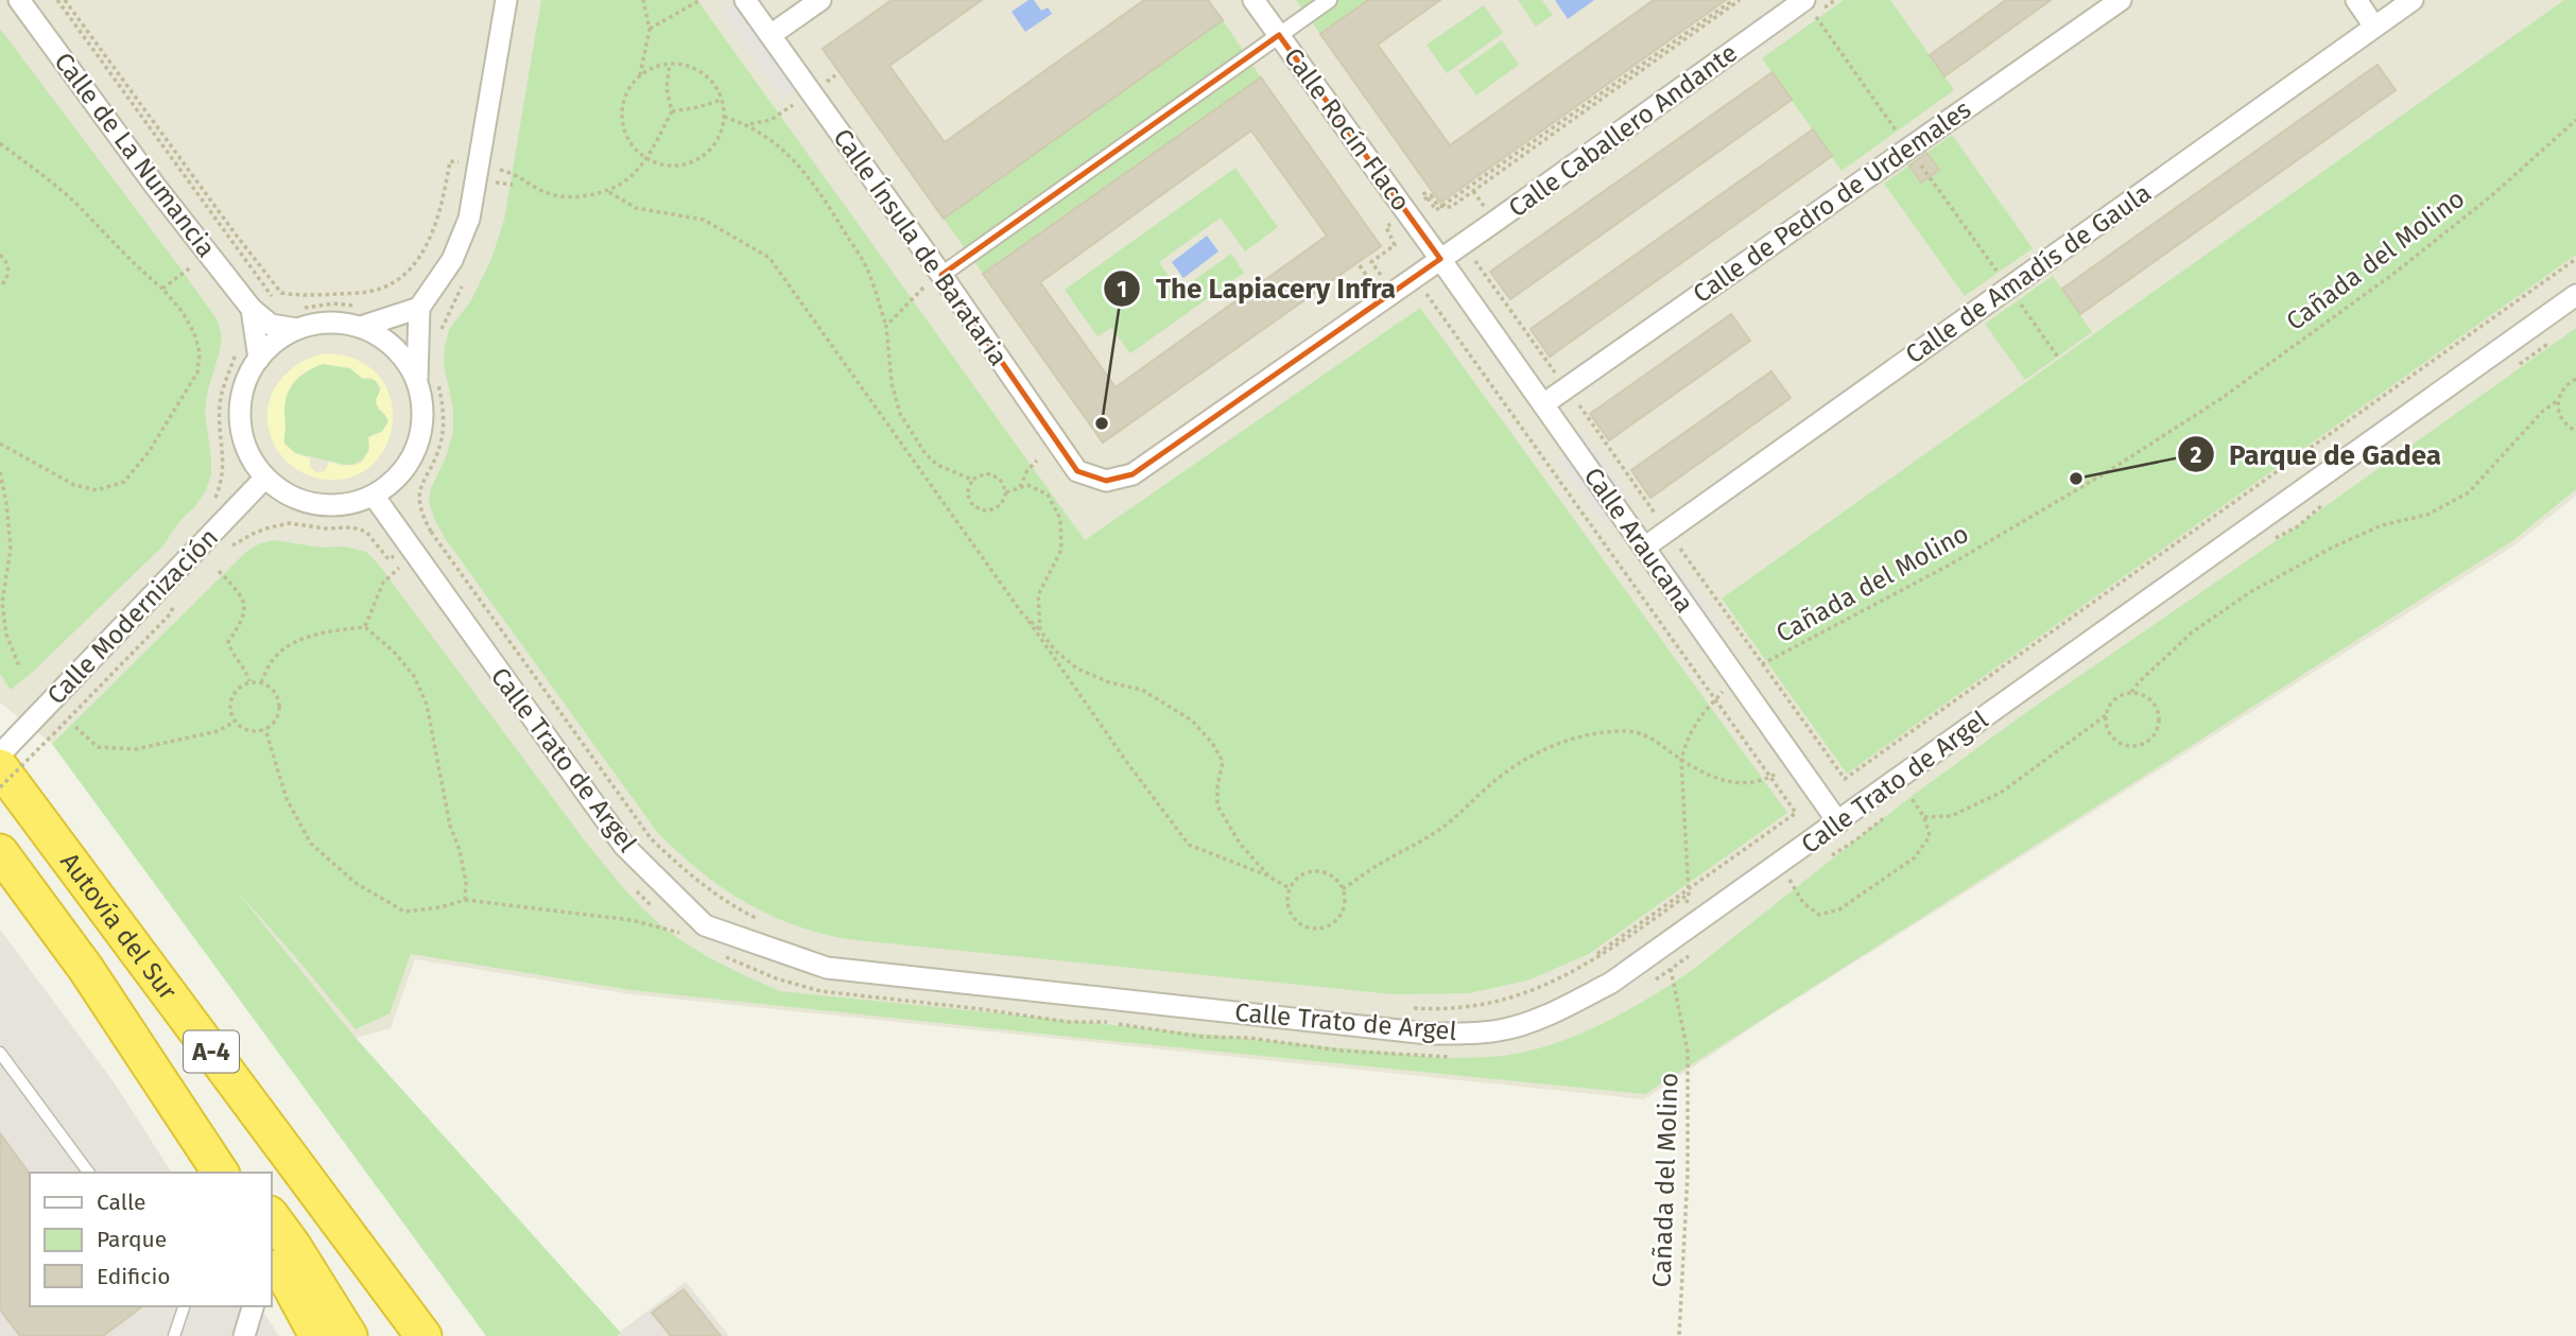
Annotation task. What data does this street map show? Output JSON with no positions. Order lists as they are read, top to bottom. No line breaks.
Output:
{"streets":{"highway":["Autovía del Sur","A-4"],"street":["Calle Rocín Flaco","Calle Caballero Andante","Calle de La Numancia","Calle de Pedro de Urdemales","Calle Ínsula de Barataria","Calle de Amadís de Gaula","Calle Araucana","Calle Modernización","Calle Trato de Argel"],"path":["Cañada del Molino"]},"crossings":[["Calle Rocín Flaco","Calle Caballero Andante"],["Calle Rocín Flaco","Calle Araucana"],["Calle Caballero Andante","Calle Ínsula de Barataria"],["Calle Caballero Andante","Calle Araucana"],["Calle de La Numancia","Calle Modernización"],["Calle de La Numancia","Calle Trato de Argel"],["Calle de Pedro de Urdemales","Calle Araucana"],["Cañada del Molino","Calle Araucana"],["Cañada del Molino","Calle Trato de Argel"],["Calle de Amadís de Gaula","Calle Araucana"],["Calle Araucana","Calle Trato de Argel"],["Calle Modernización","Calle Trato de Argel"]],"places":["The Lapiacery Infra","Parque de Gadea"],"legend":["Calle","Parque","Edificio"]}
